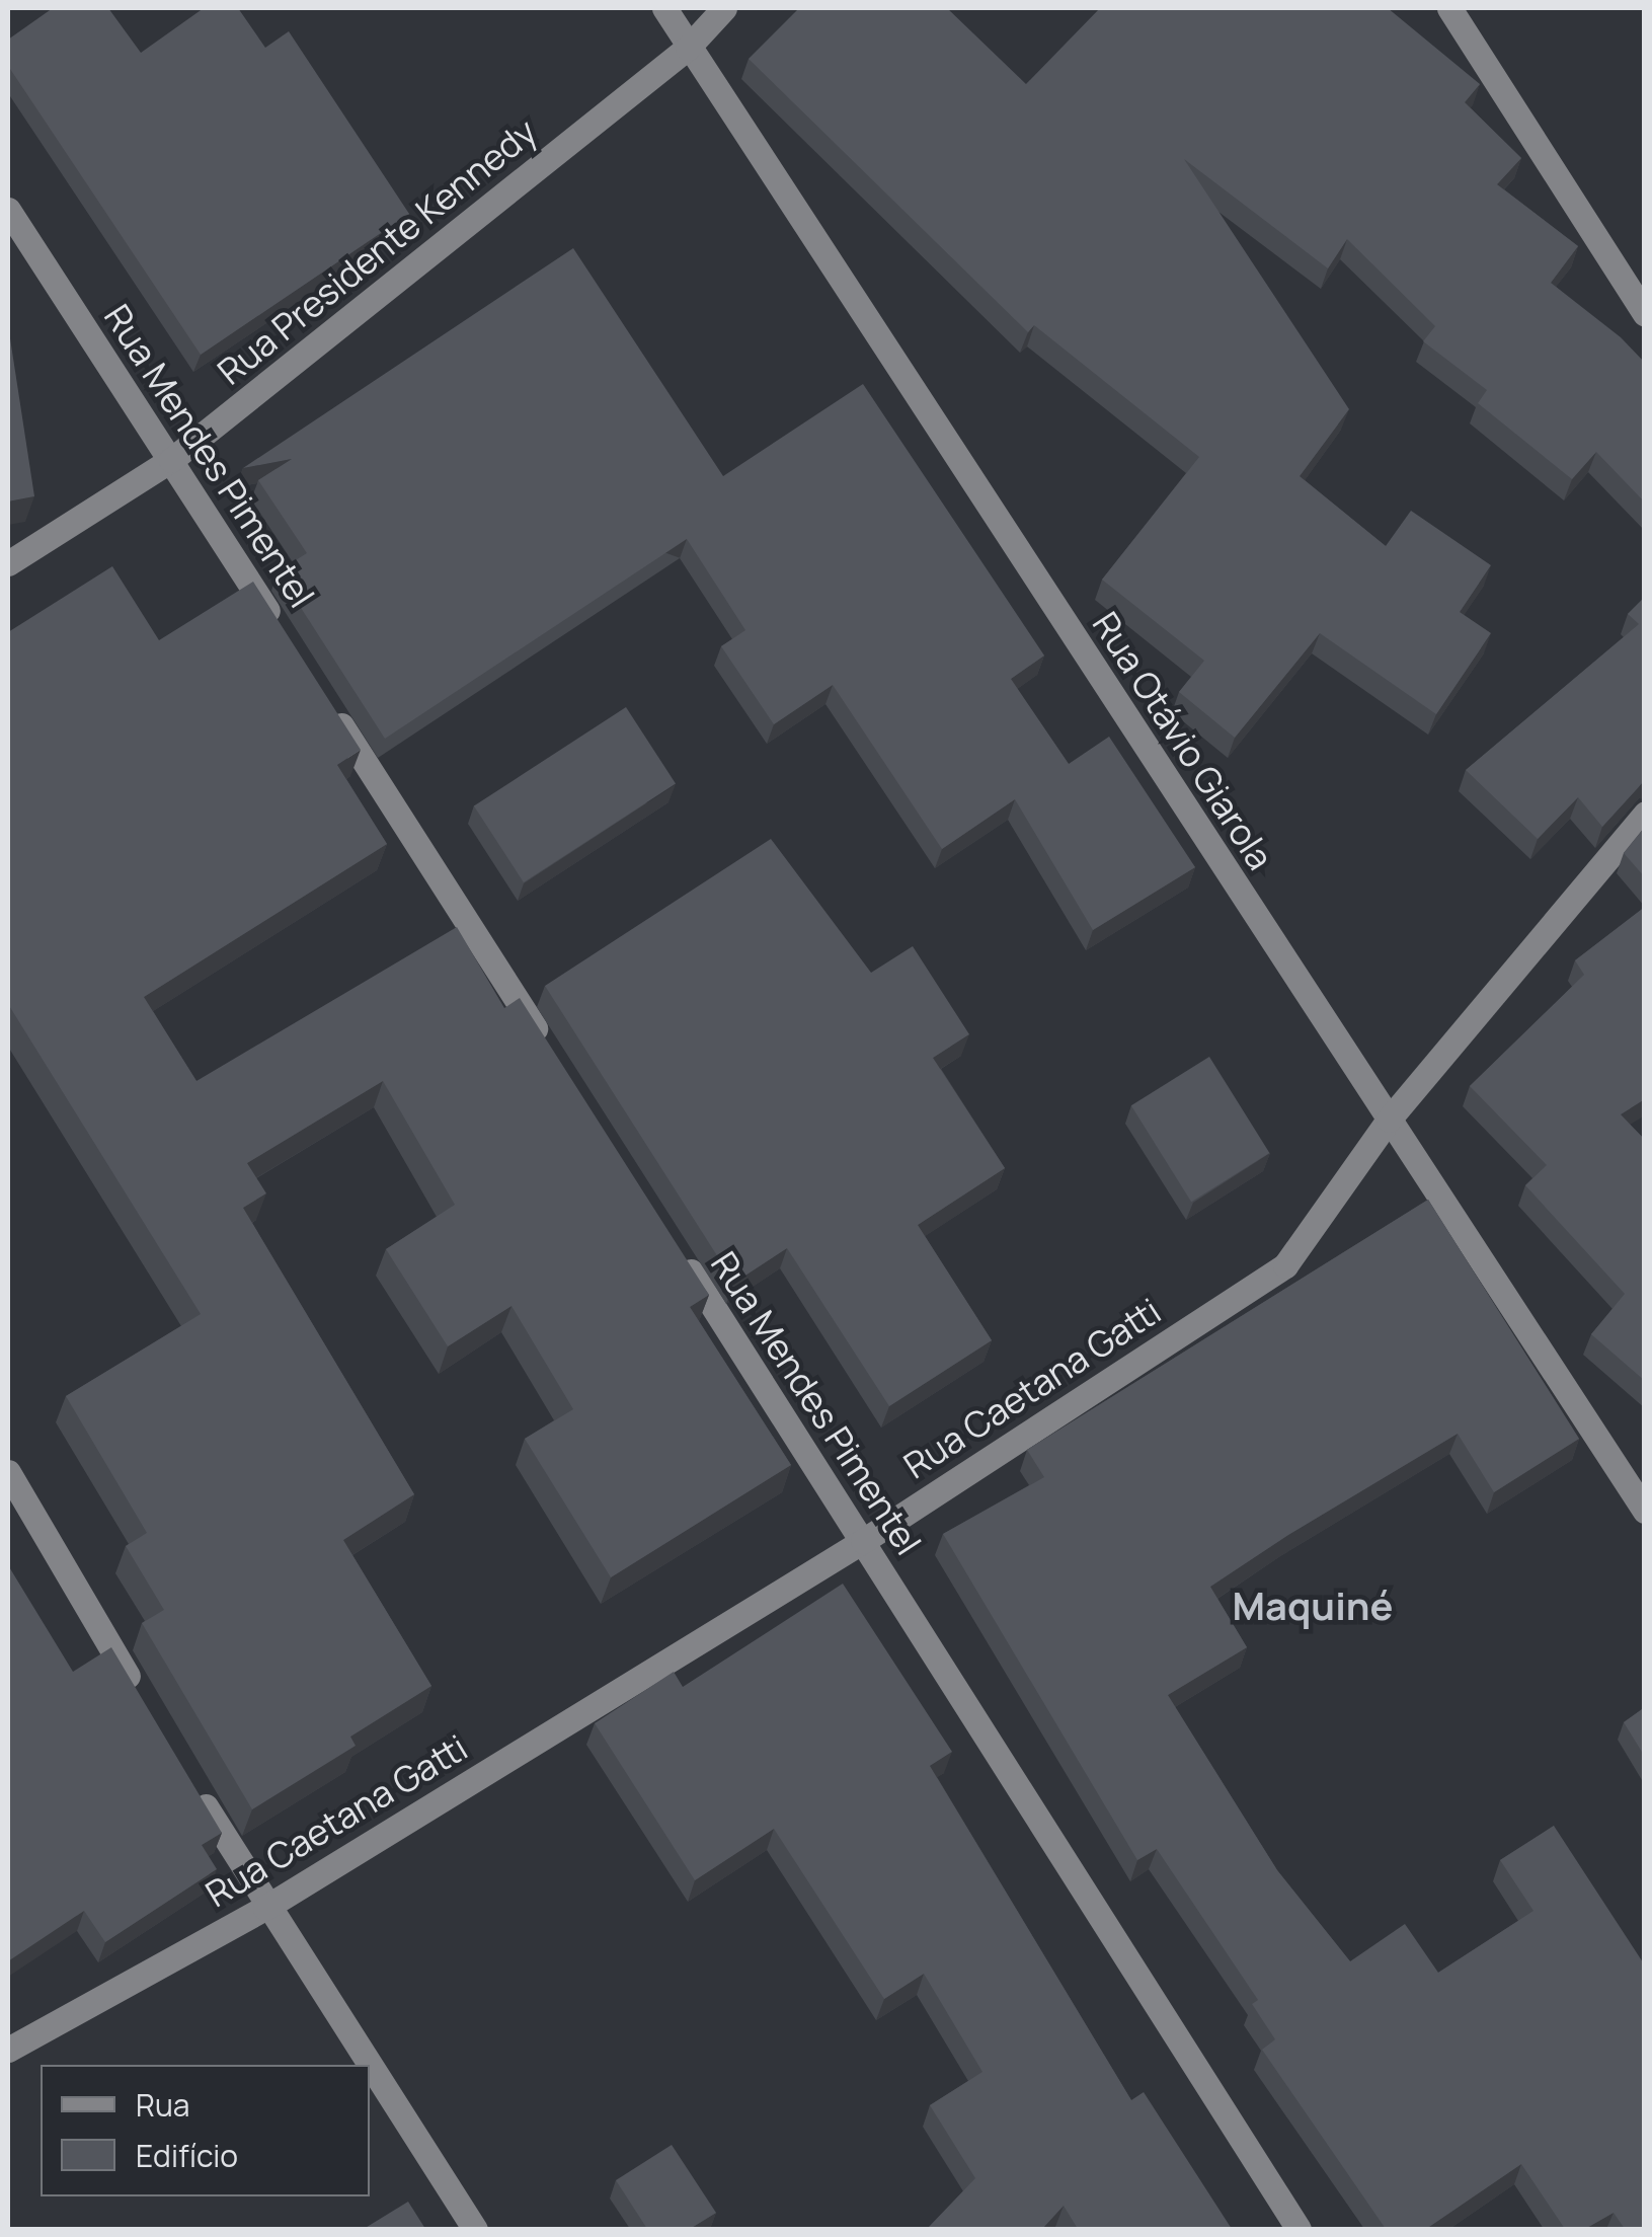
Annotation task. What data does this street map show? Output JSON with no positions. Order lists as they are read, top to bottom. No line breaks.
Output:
{"streets":{"street":["Rua Presidente Kennedy","Rua Mendes Pimentel","Rua Otávio Giarola","Rua Caetana Gatti"]},"crossings":[["Rua Presidente Kennedy","Rua Mendes Pimentel"],["Rua Presidente Kennedy","Rua Otávio Giarola"],["Rua Mendes Pimentel","Rua Caetana Gatti"],["Rua Otávio Giarola","Rua Caetana Gatti"]],"districts":["Maquiné"],"legend":["Rua","Edifício"]}
